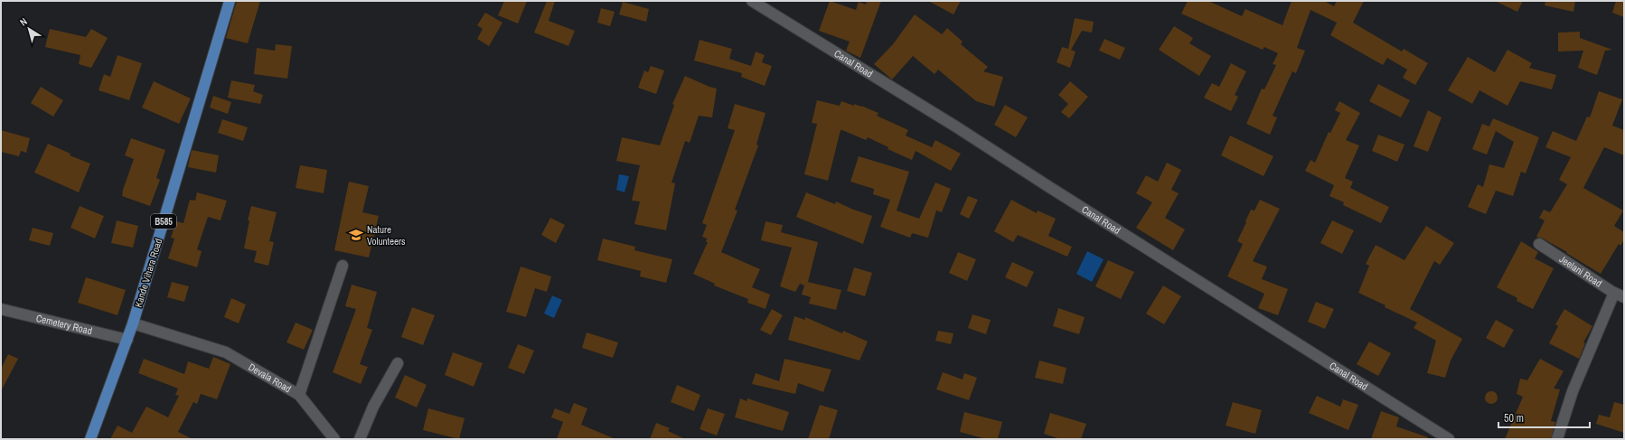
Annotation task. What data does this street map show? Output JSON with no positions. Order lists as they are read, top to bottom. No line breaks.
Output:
{"streets":{"main road":["B585","Kande Vihara Road"],"street":["Canal Road","Jeelani Road","Cemetery Road","Devala Road"]},"crossings":[["Kande Vihara Road","Cemetery Road"],["Kande Vihara Road","Devala Road"]],"places":{"school or university":["Nature Volunteers"]},"scale_bar":"50 m","north":"top left"}
